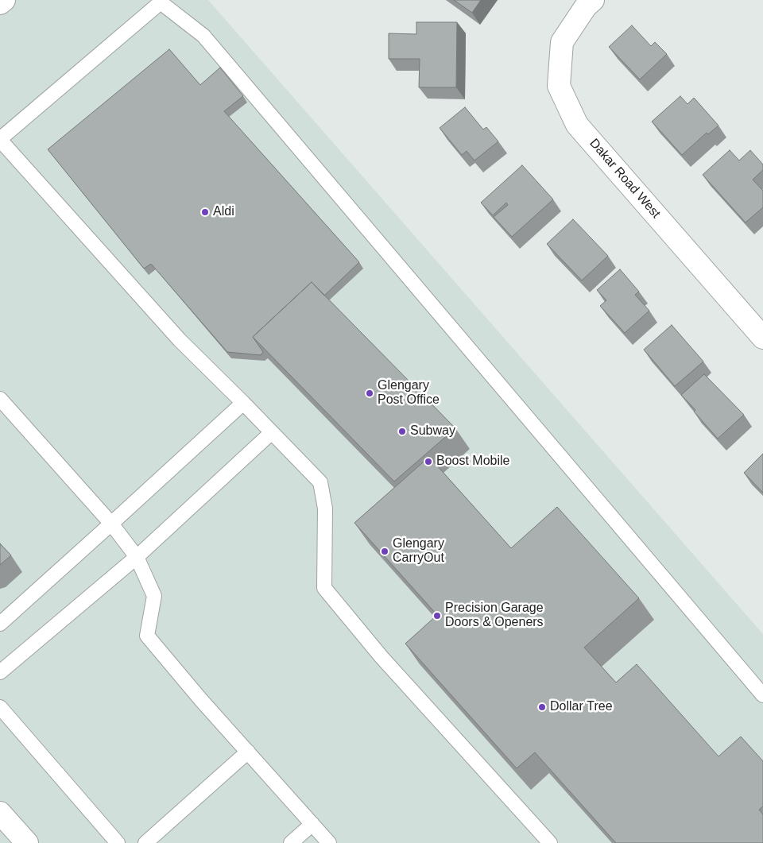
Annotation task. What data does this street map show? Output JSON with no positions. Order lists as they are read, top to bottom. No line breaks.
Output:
{"streets":{"street":["Dakar Road West"]},"places":["Aldi","Glengary Post Office","Subway","Boost Mobile","Glengary CarryOut","Precision Garage Doors & Openers","Dollar Tree"]}
